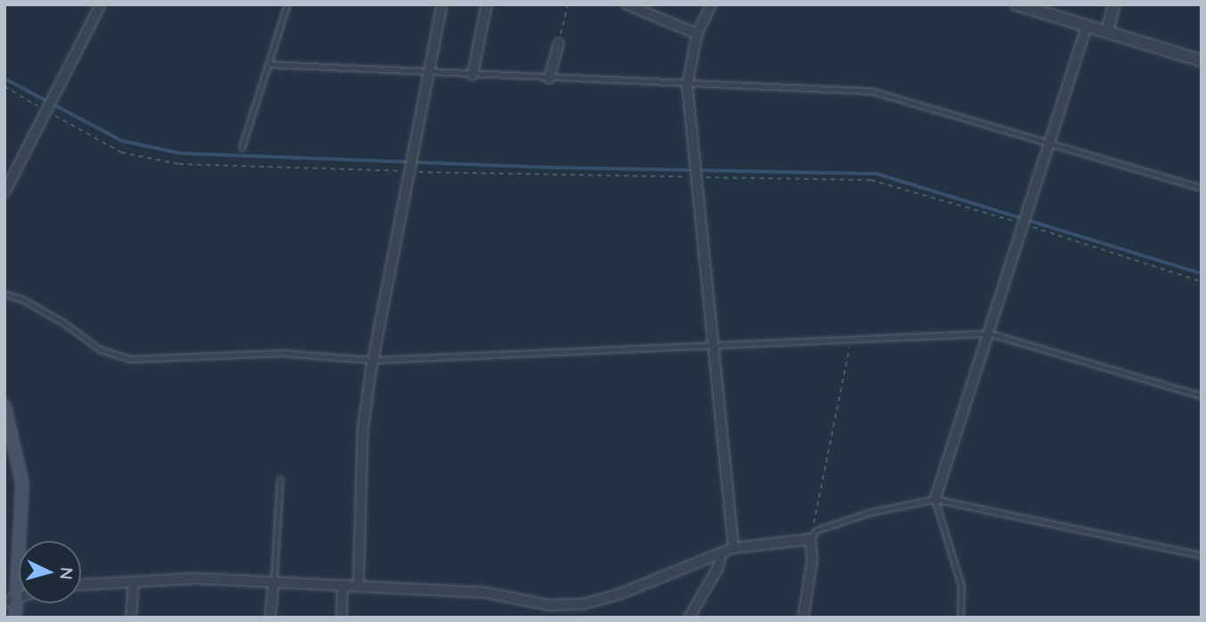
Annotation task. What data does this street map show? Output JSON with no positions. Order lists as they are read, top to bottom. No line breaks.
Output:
{"north":"right"}
